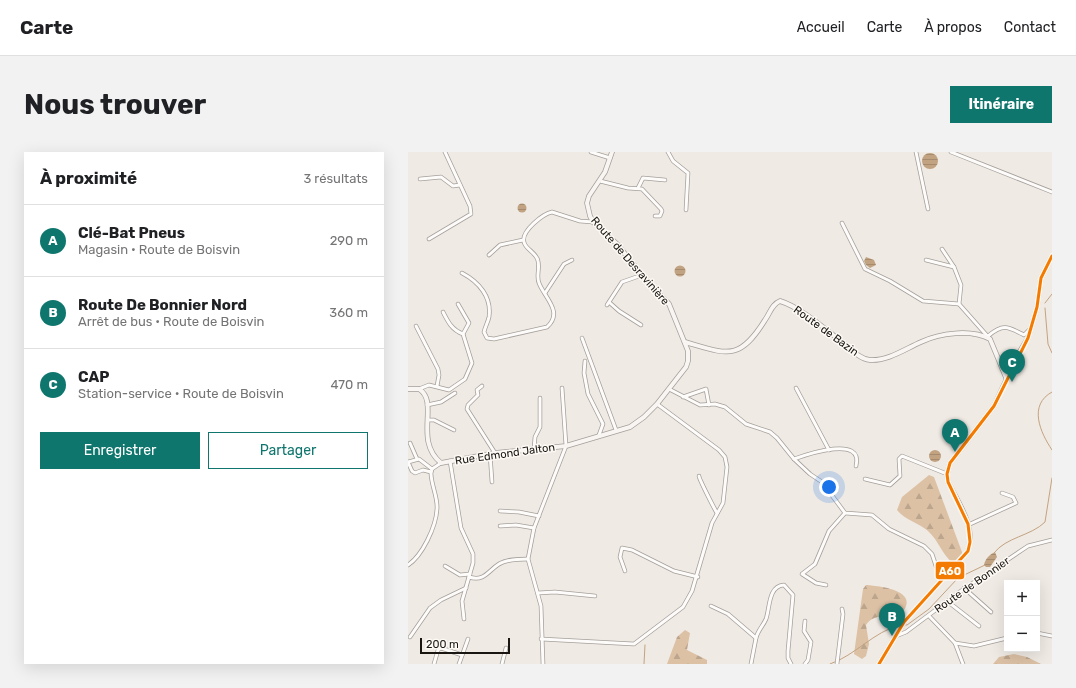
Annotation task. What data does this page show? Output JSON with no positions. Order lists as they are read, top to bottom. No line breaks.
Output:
{"streets":{"street":["Route de Desravinière","Route de Bazin","Rue Edmond Jalton","Route de Bonnier"]},"crossings":[["Route de Desravinière","Route de Bazin"]],"lines":["transit line A60"],"scale_bar":"200 m","page":{"header":"Carte","nav":["Accueil","Carte","À propos","Contact"],"buttons":["Itinéraire",["Enregistrer","Partager"]],"title":"Nous trouver","heading":["À proximité","3 résultats"],"list":[{"mark":"A","name":"Clé-Bat Pneus","note":"Magasin · Route de Boisvin","value":"290 m"},{"mark":"B","name":"Route De Bonnier Nord","note":"Arrêt de bus · Route de Boisvin","value":"360 m"},{"mark":"C","name":"CAP","note":"Station-service · Route de Boisvin","value":"470 m"}],"pins":["C","A","B"],"map_buttons":["+","−"],"scale":"200 m"}}
